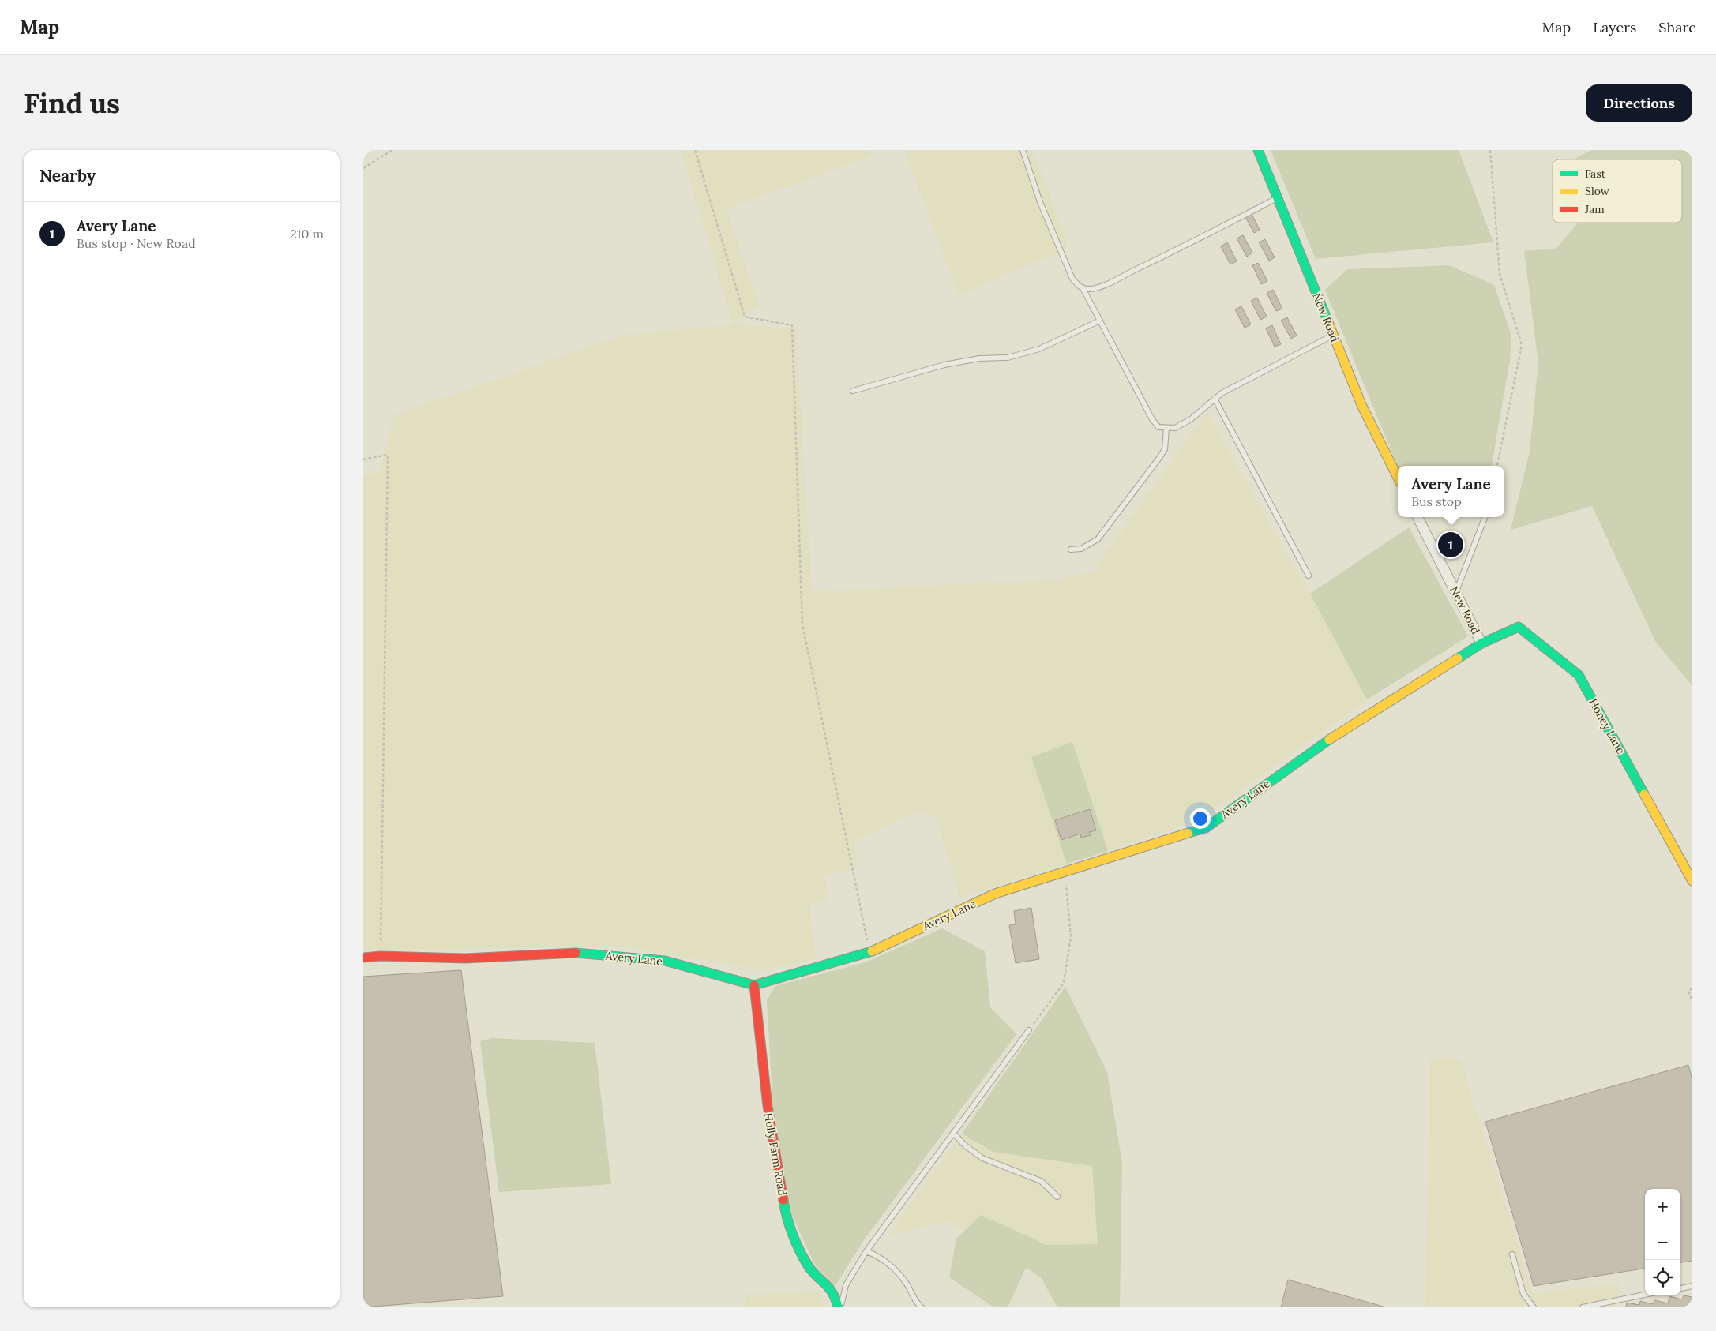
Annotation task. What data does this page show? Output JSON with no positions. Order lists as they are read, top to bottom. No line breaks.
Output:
{"streets":{"street":["New Road","Honey Lane","Avery Lane","Holly Farm Road"]},"crossings":[["New Road","Honey Lane"],["New Road","Avery Lane"],["Honey Lane","Avery Lane"],["Avery Lane","Holly Farm Road"]],"legend":["Fast","Slow","Jam"],"page":{"header":"Map","nav":["Map","Layers","Share"],"buttons":"Directions","title":"Find us","heading":"Nearby","list":[{"mark":"1","name":"Avery Lane","note":"Bus stop · New Road","value":"210 m"}],"popup":["Avery Lane","Bus stop"],"pins":"1","map_buttons":["+","−"]}}
